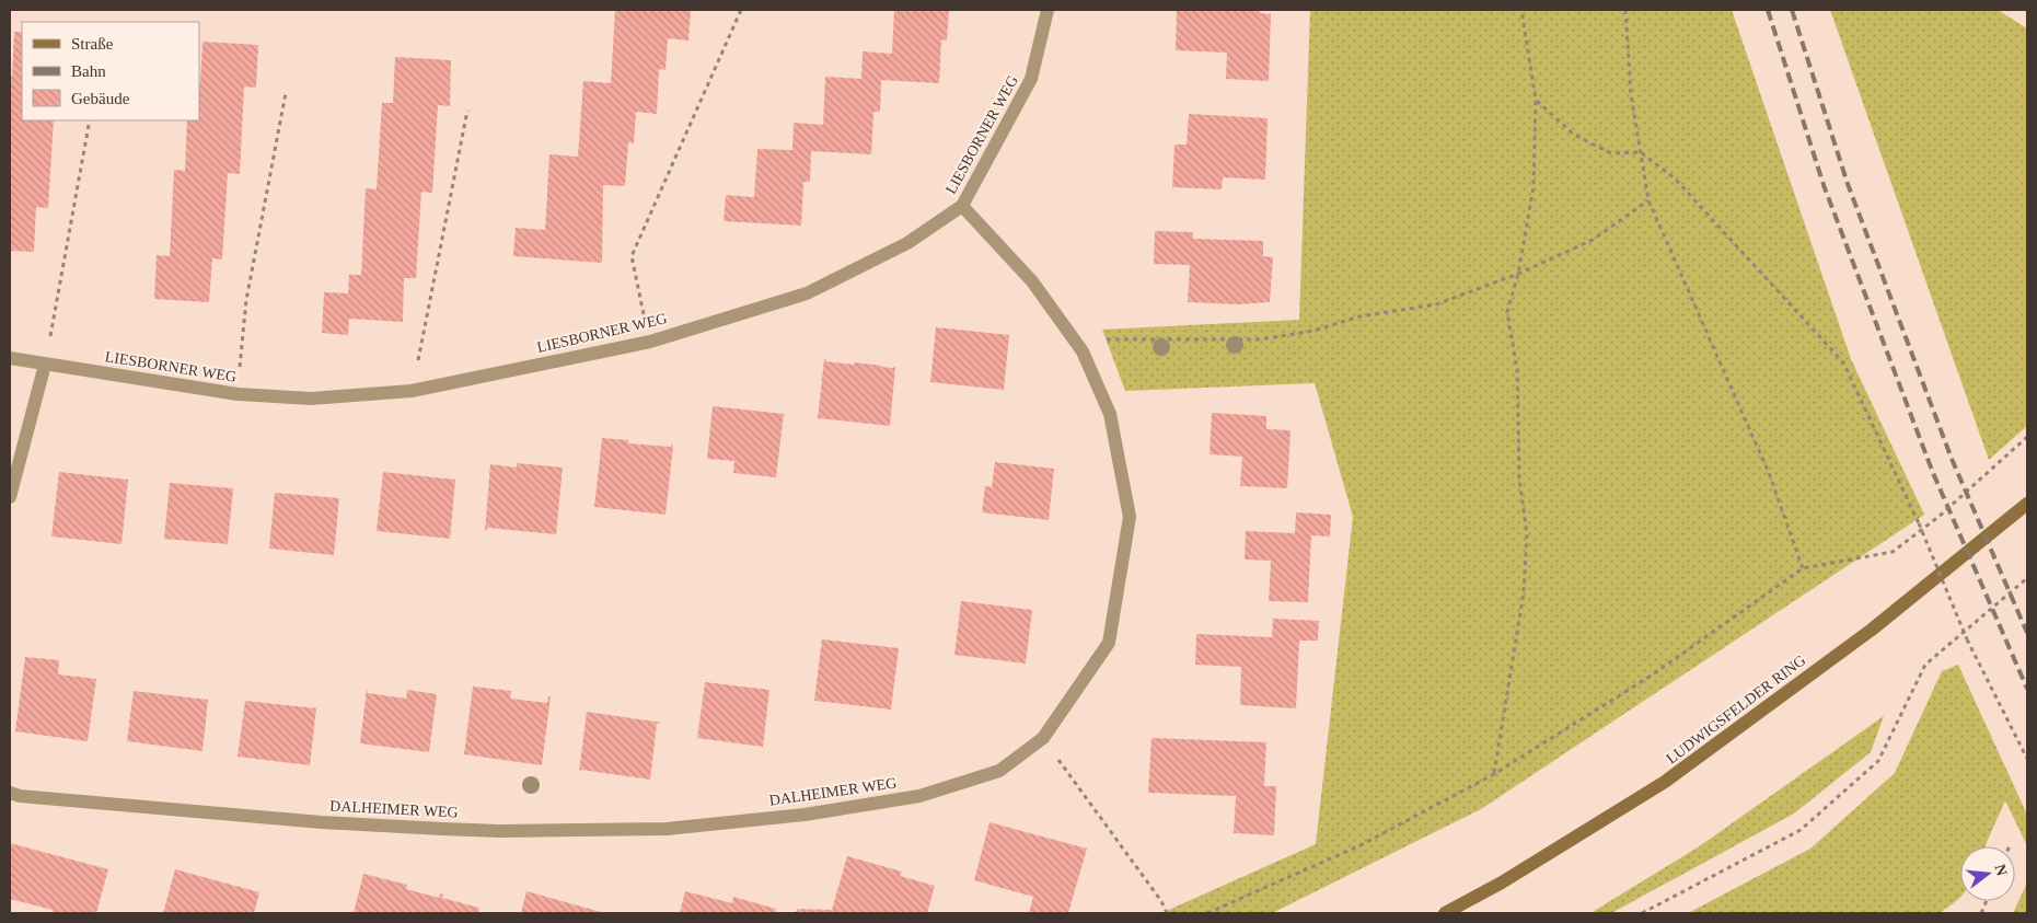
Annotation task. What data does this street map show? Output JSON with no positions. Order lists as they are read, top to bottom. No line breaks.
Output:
{"streets":{"main road":["LUDWIGSFELDER RING"],"street":["LIESBORNER WEG","DALHEIMER WEG"]},"crossings":[["LIESBORNER WEG","DALHEIMER WEG"]],"legend":["Straße","Bahn","Gebäude"],"north":"right"}
